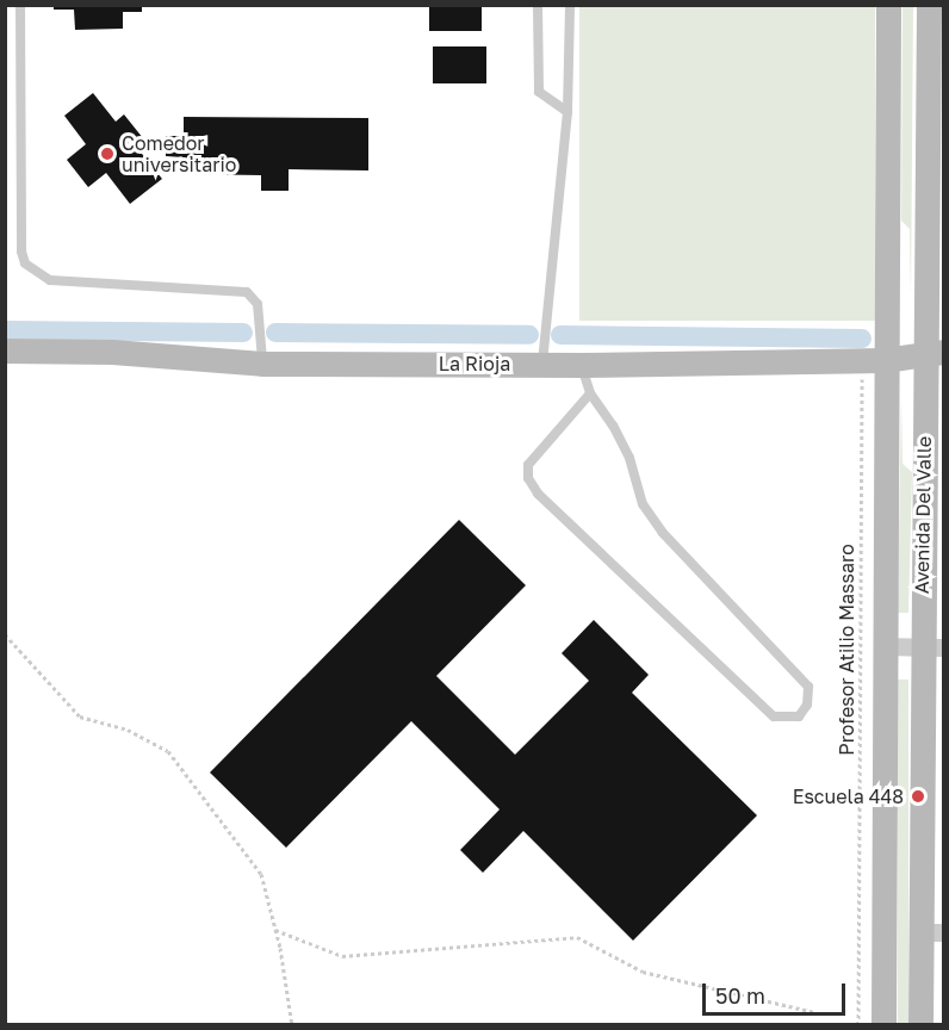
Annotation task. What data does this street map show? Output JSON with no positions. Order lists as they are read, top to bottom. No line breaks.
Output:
{"streets":{"main road":["La Rioja","Avenida Del Valle"],"path":["Profesor Atilio Massaro"]},"crossings":[["La Rioja","Avenida Del Valle"],["La Rioja","Profesor Atilio Massaro"],["Avenida Del Valle","Profesor Atilio Massaro"]],"places":["Comedor universitario","Escuela 448"],"scale_bar":"50 m"}
